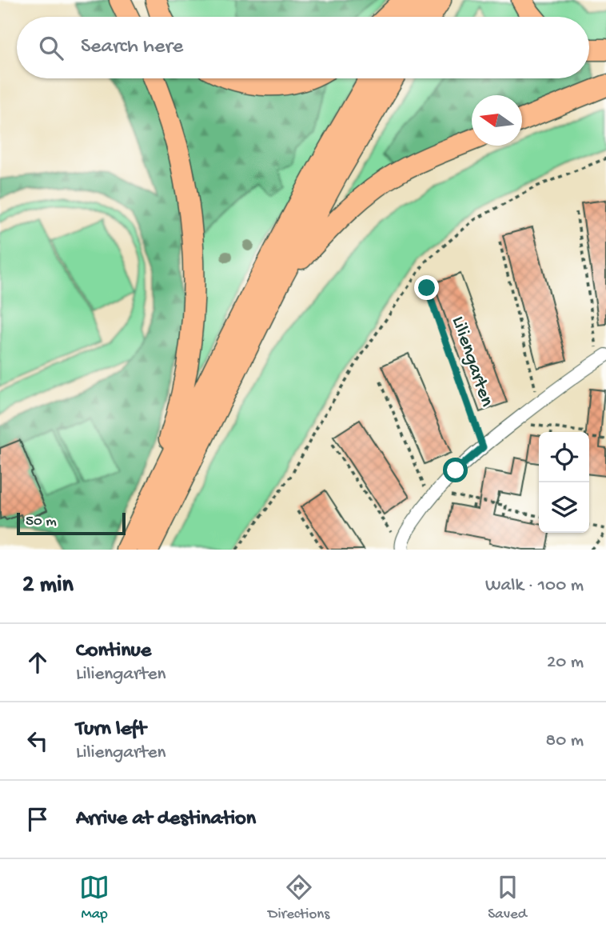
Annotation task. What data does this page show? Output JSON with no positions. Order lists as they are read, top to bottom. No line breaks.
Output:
{"streets":{"street":["Liliengarten"]},"scale_bar":"50 m","north":"left","page":{"search":"Search here","scale":"50 m","heading":["2 min","Walk · 100 m"],"list":[["Continue","Liliengarten","20 m"],["Turn left","Liliengarten","80 m"],"Arrive at destination"],"nav":["Map","Directions","Saved"]}}
